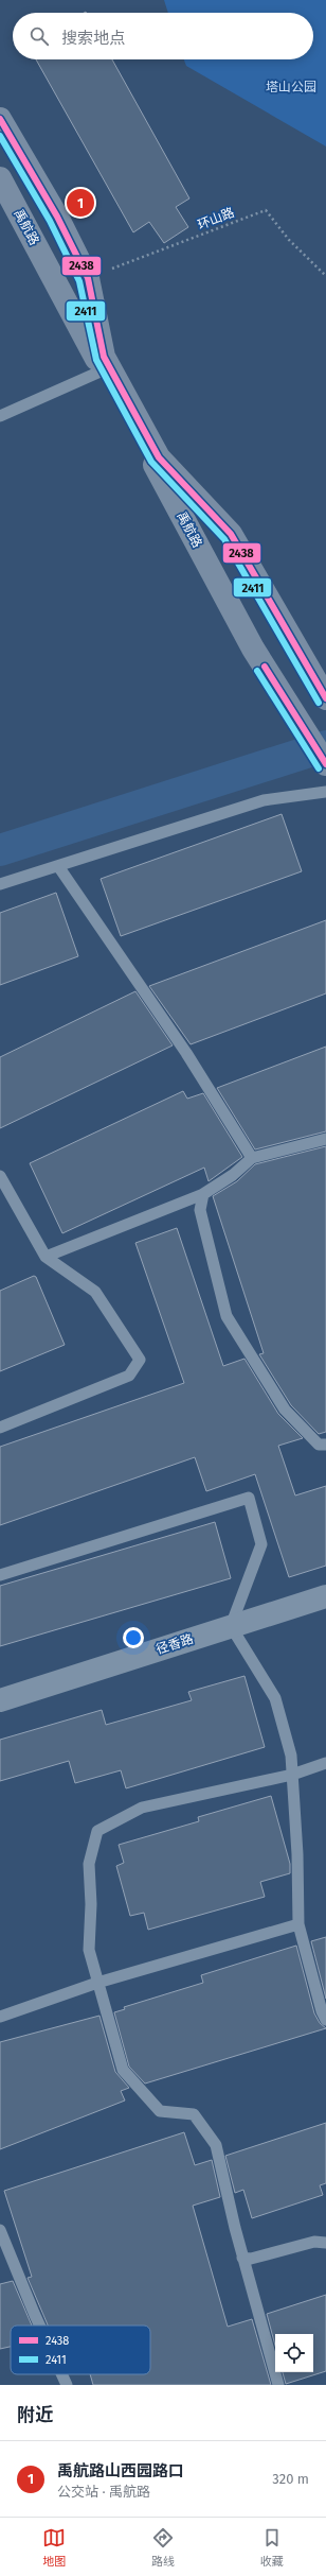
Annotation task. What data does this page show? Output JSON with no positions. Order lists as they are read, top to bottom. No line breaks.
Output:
{"streets":{"main road":["禹航路"],"street":["径香路"],"path":["环山路"]},"crossings":[["环山路","禹航路"]],"parks":["塔山公园"],"lines":["transit line 2438","transit line 2411"],"legend":["2438","2411"],"page":{"search":"搜索地点","pins":"1","heading":"附近","list":[{"mark":"1","name":"禹航路山西园路口","note":"公交站 · 禹航路","value":"320 m"}],"nav":["地图","路线","收藏"]}}
